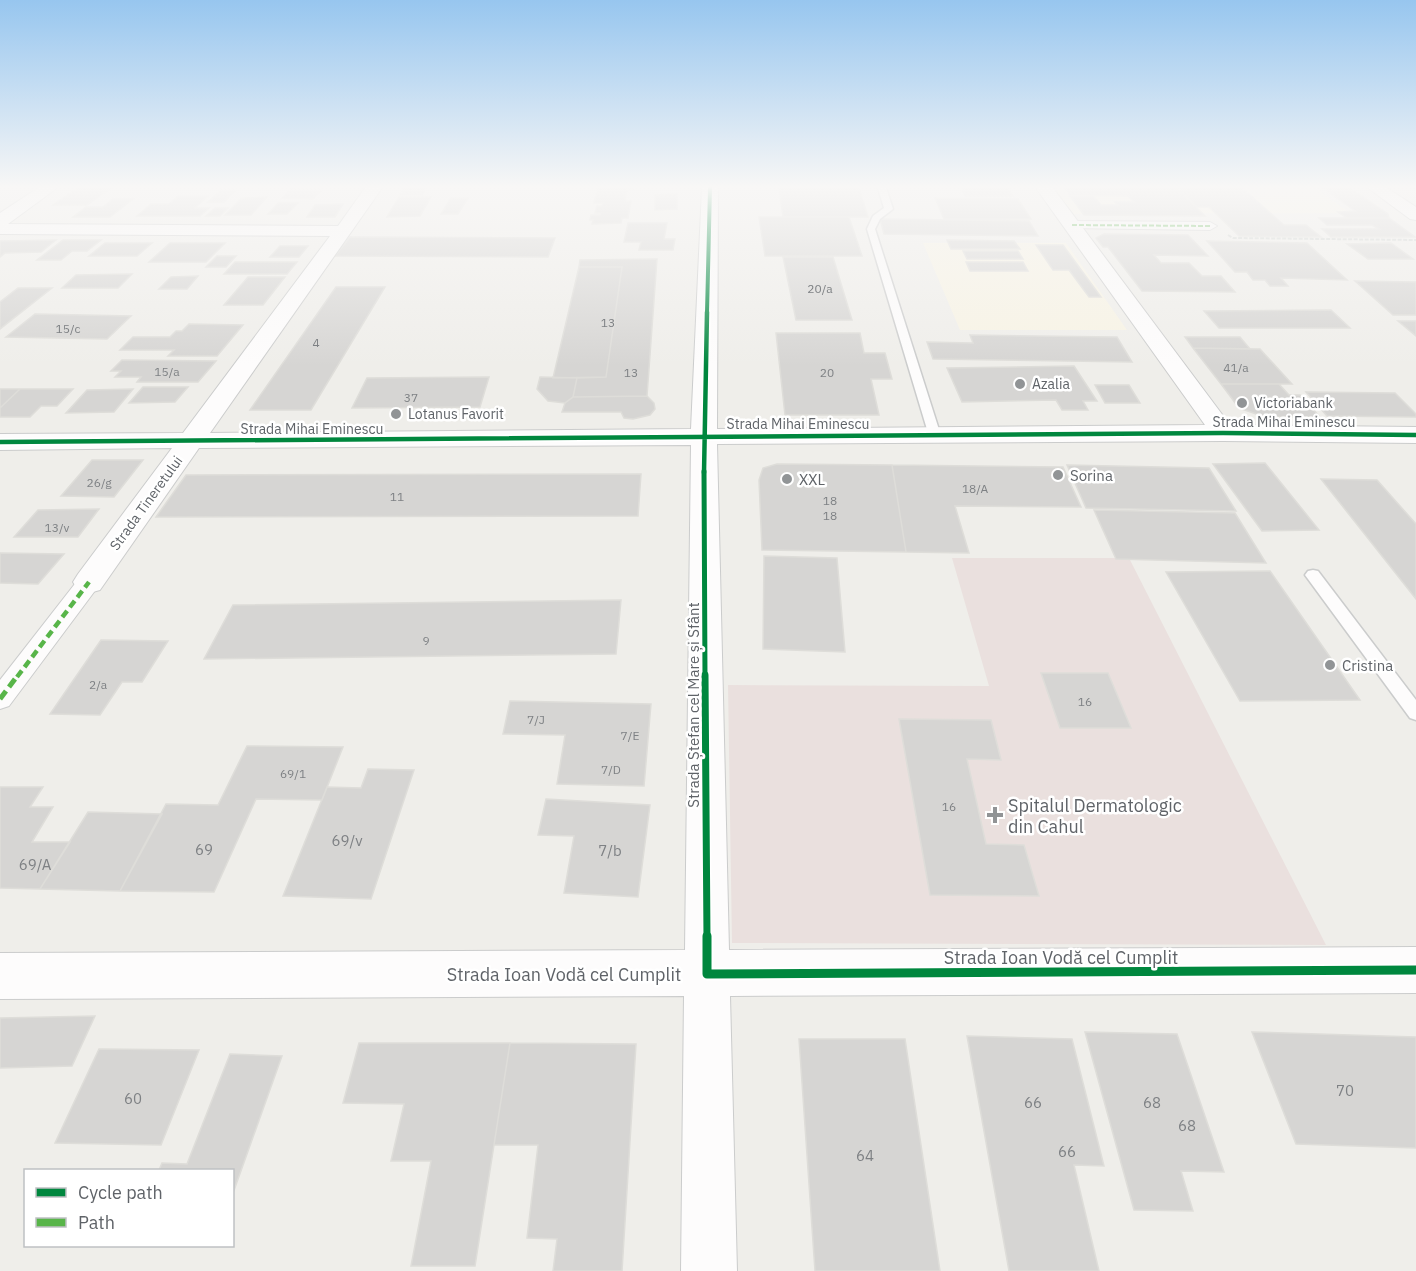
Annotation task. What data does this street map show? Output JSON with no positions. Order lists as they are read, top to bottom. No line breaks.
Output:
{"streets":{"street":["Strada Mihai Eminescu","Strada Tineretului","Strada Ștefan cel Mare și Sfânt","Strada Ioan Vodă cel Cumplit"]},"crossings":[["Strada Mihai Eminescu","Strada Tineretului"],["Strada Mihai Eminescu","Strada Ștefan cel Mare și Sfânt"],["Strada Ștefan cel Mare și Sfânt","Strada Ioan Vodă cel Cumplit"]],"places":{"other":["Azalia","Victoriabank","Lotanus Favorit","Sorina","XXL","Cristina"],"health":["Spitalul Dermatologic din Cahul"]},"house_numbers":["20/a","13","15/c","4","41/a","15/a","13","20","37","26/g","18/A","11","18","18","13/v","9","2/a","16","7/J","7/E","7/D","69/1","16","69/v","69","7/b","69/A","70","60","66","68","68","66","64"],"legend":["Cycle path","Path"]}
